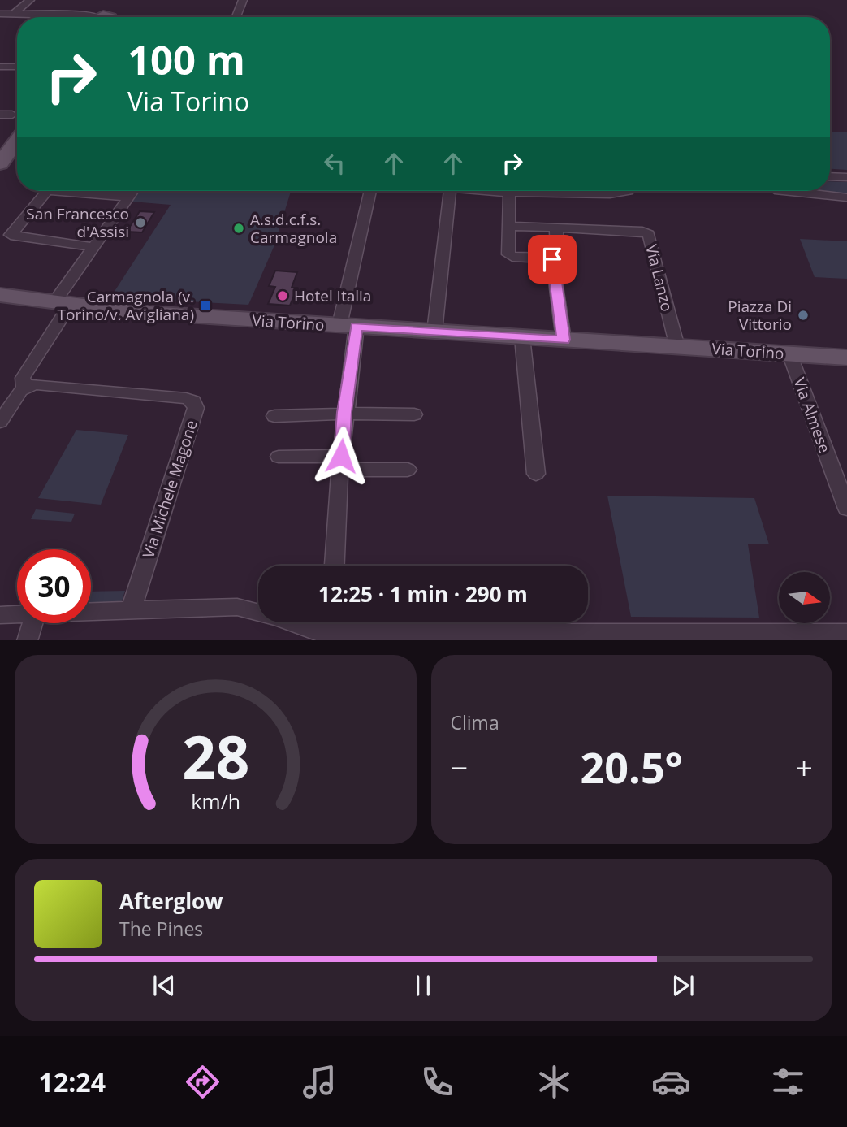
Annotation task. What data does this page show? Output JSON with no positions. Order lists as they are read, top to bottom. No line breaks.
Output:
{"streets":{"main road":["Via Torino"],"street":["Via Lanzo","Via Almese","Via Michele Magone"]},"crossings":[["Via Lanzo","Via Torino"],["Via Torino","Via Almese"]],"places":{"other":["San Francesco d'Assisi","A.s.d.c.f.s. Carmagnola","Hotel Italia","Piazza Di Vittorio"],"transit":["Carmagnola (v. Torino/v. Avigliana)"]},"north":"right","page":{"turn":["100 m","Via Torino"],"limit":"30","trip":"12:25 · 1 min · 290 m","tile":"Clima","heat":["−","20.5°","+"],"song":["Afterglow","The Pines"],"tabs":"12:24","gauge":["28","km/h"]}}
